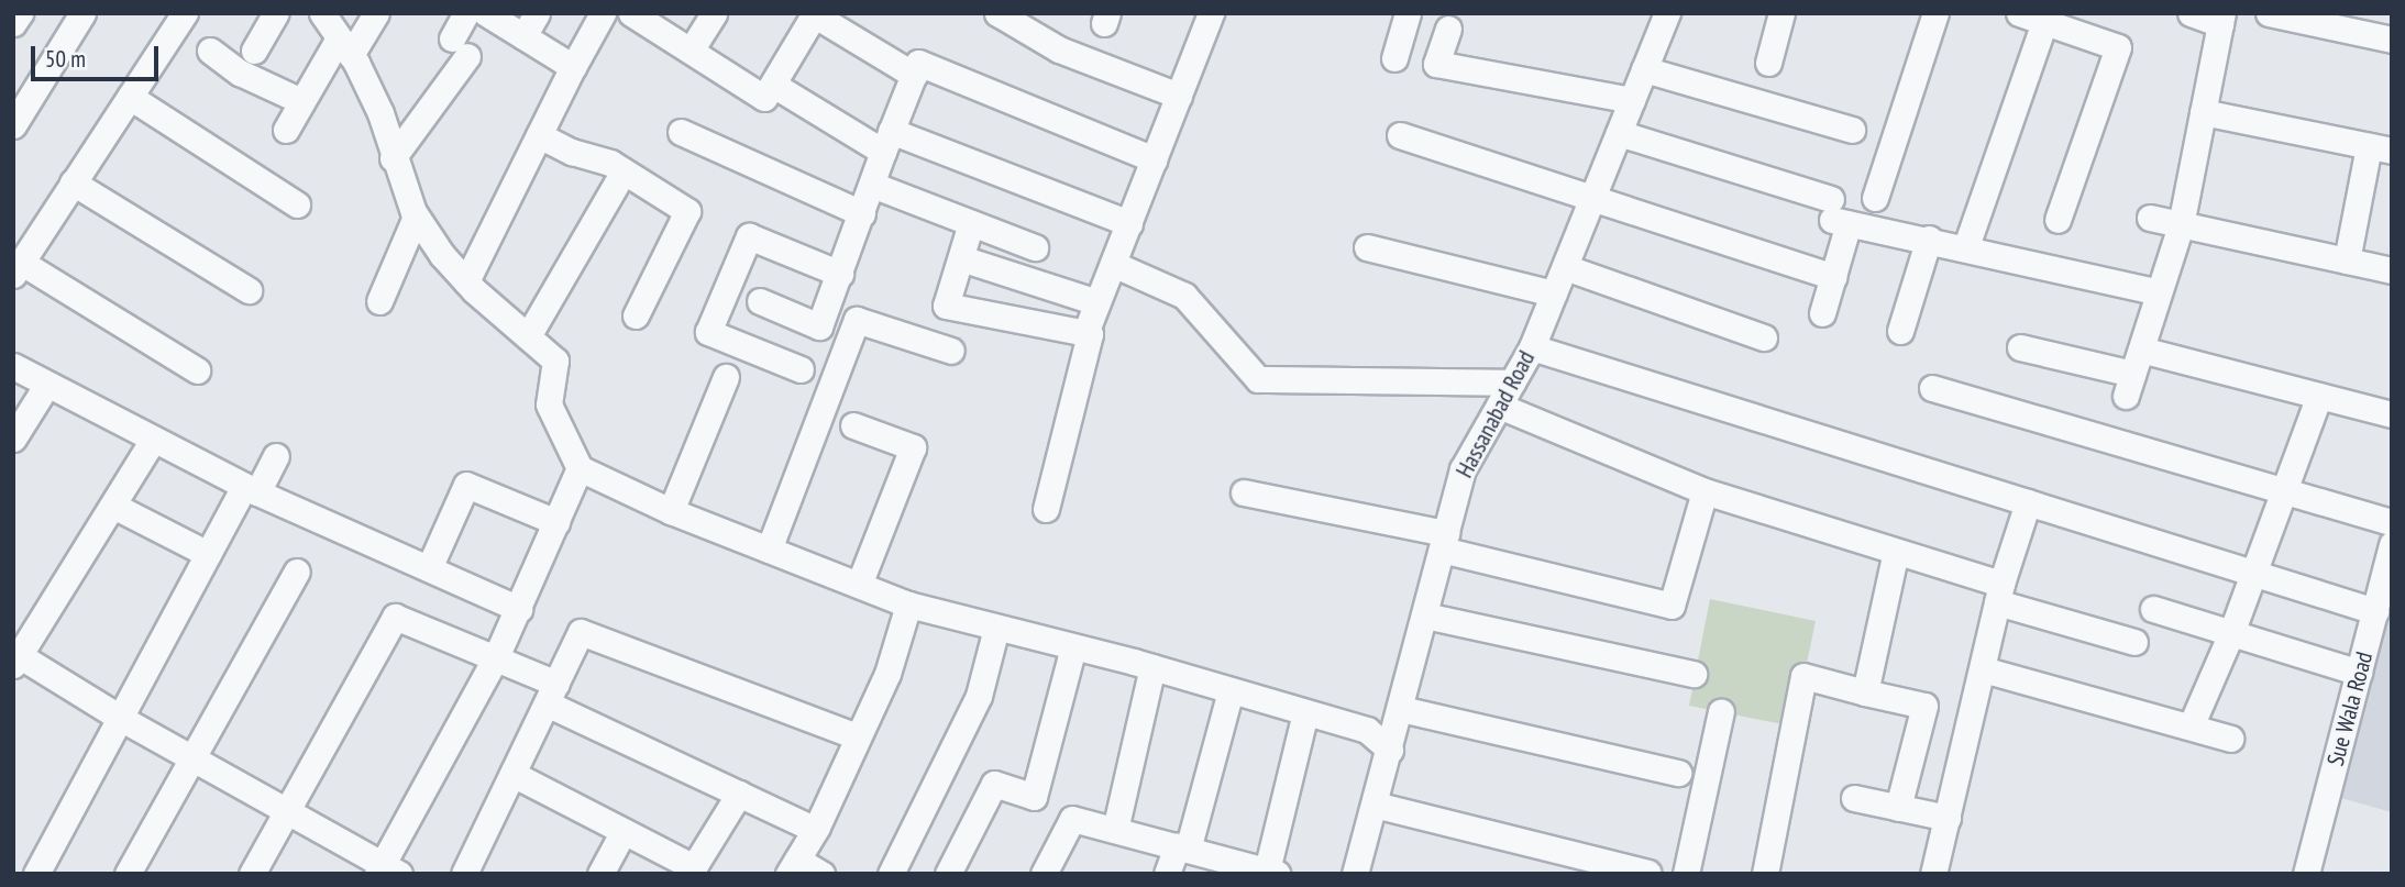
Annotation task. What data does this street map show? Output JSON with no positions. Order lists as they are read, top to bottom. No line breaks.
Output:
{"streets":{"street":["Hassanabad Road","Sue Wala Road"]},"scale_bar":"50 m"}
